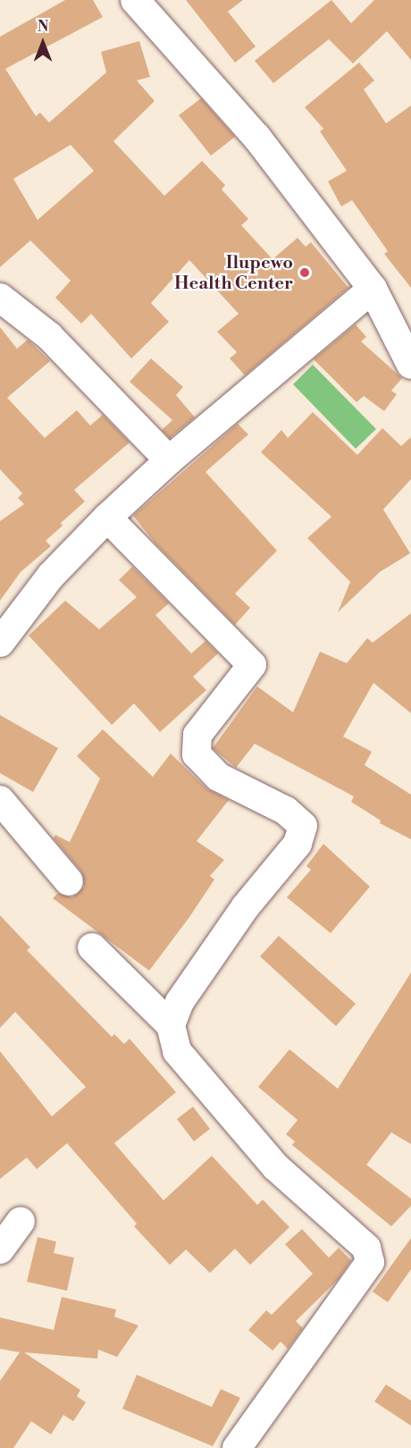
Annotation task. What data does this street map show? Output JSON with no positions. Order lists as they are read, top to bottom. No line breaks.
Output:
{"places":["Ilupewo Health Center"],"north":"top"}
